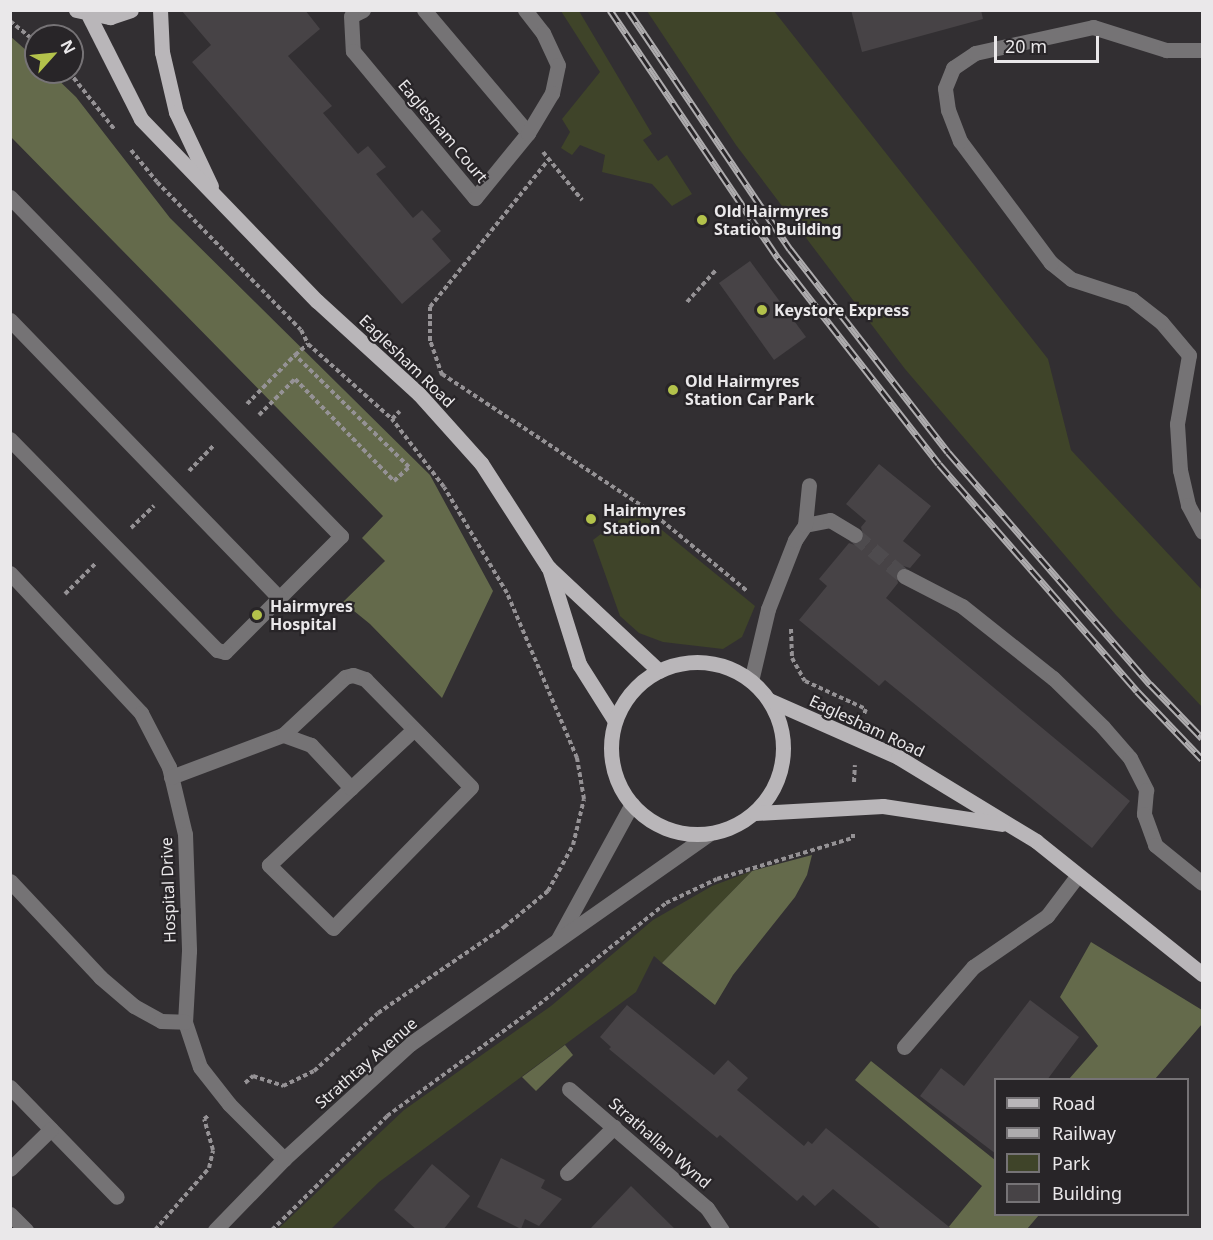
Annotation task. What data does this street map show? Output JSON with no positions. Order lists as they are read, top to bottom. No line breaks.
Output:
{"streets":{"main road":["Eaglesham Road"],"street":["Eaglesham Court","Hospital Drive","Strathtay Avenue","Strathallan Wynd"]},"crossings":[["Eaglesham Road","Strathtay Avenue"],["Hospital Drive","Strathtay Avenue"]],"places":["Old Hairmyres Station Building","Keystore Express","Old Hairmyres Station Car Park","Hairmyres Station","Hairmyres Hospital"],"legend":["Road","Railway","Park","Building"],"scale_bar":"20 m","north":"top right"}
